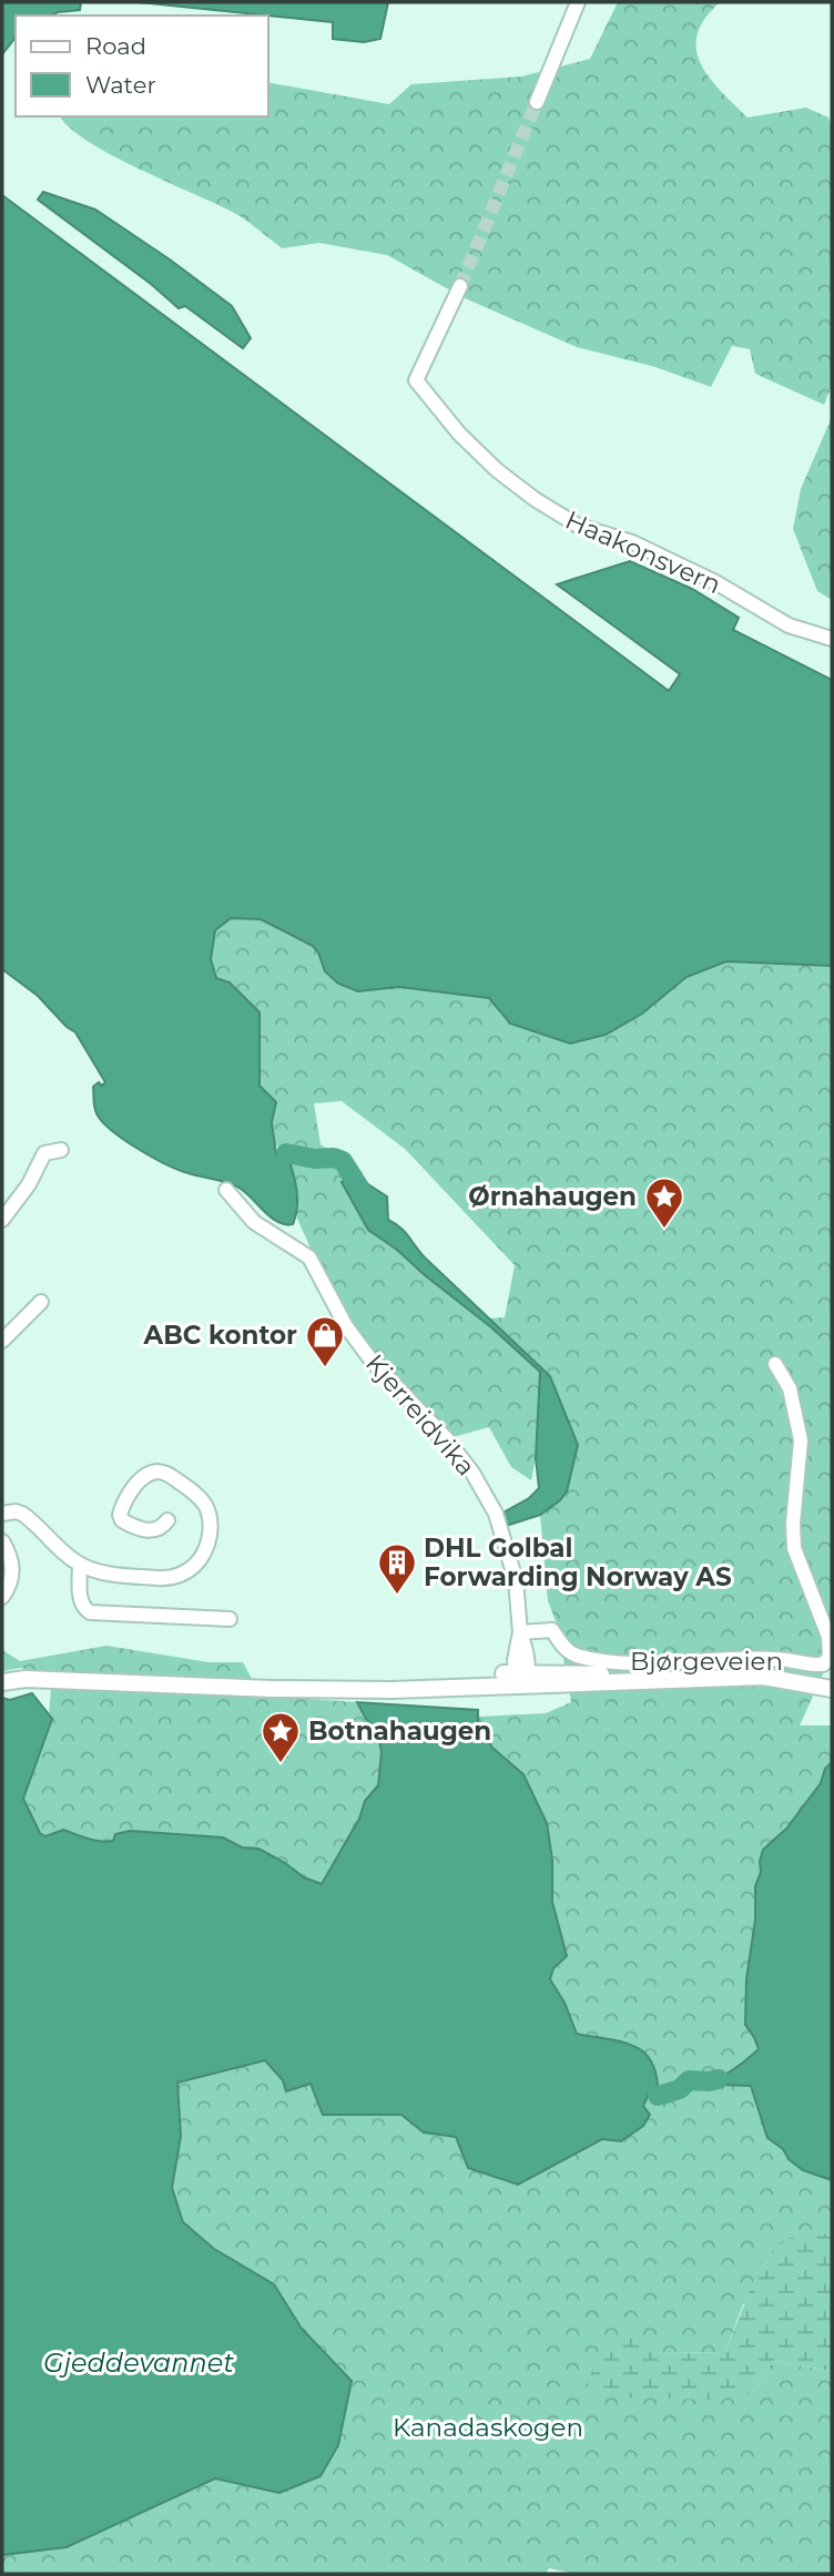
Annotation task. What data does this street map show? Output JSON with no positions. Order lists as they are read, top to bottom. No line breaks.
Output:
{"streets":{"main road":["Bjørgeveien"],"street":["Haakonsvern","Kjerreidvika"]},"crossings":[["Kjerreidvika","Bjørgeveien"]],"water":["Gjeddevannet"],"parks":["Kanadaskogen"],"places":{"place":["Ørnahaugen","Botnahaugen"],"shop":["ABC kontor"],"building":["DHL Golbal Forwarding Norway AS"]},"legend":["Road","Water"]}
